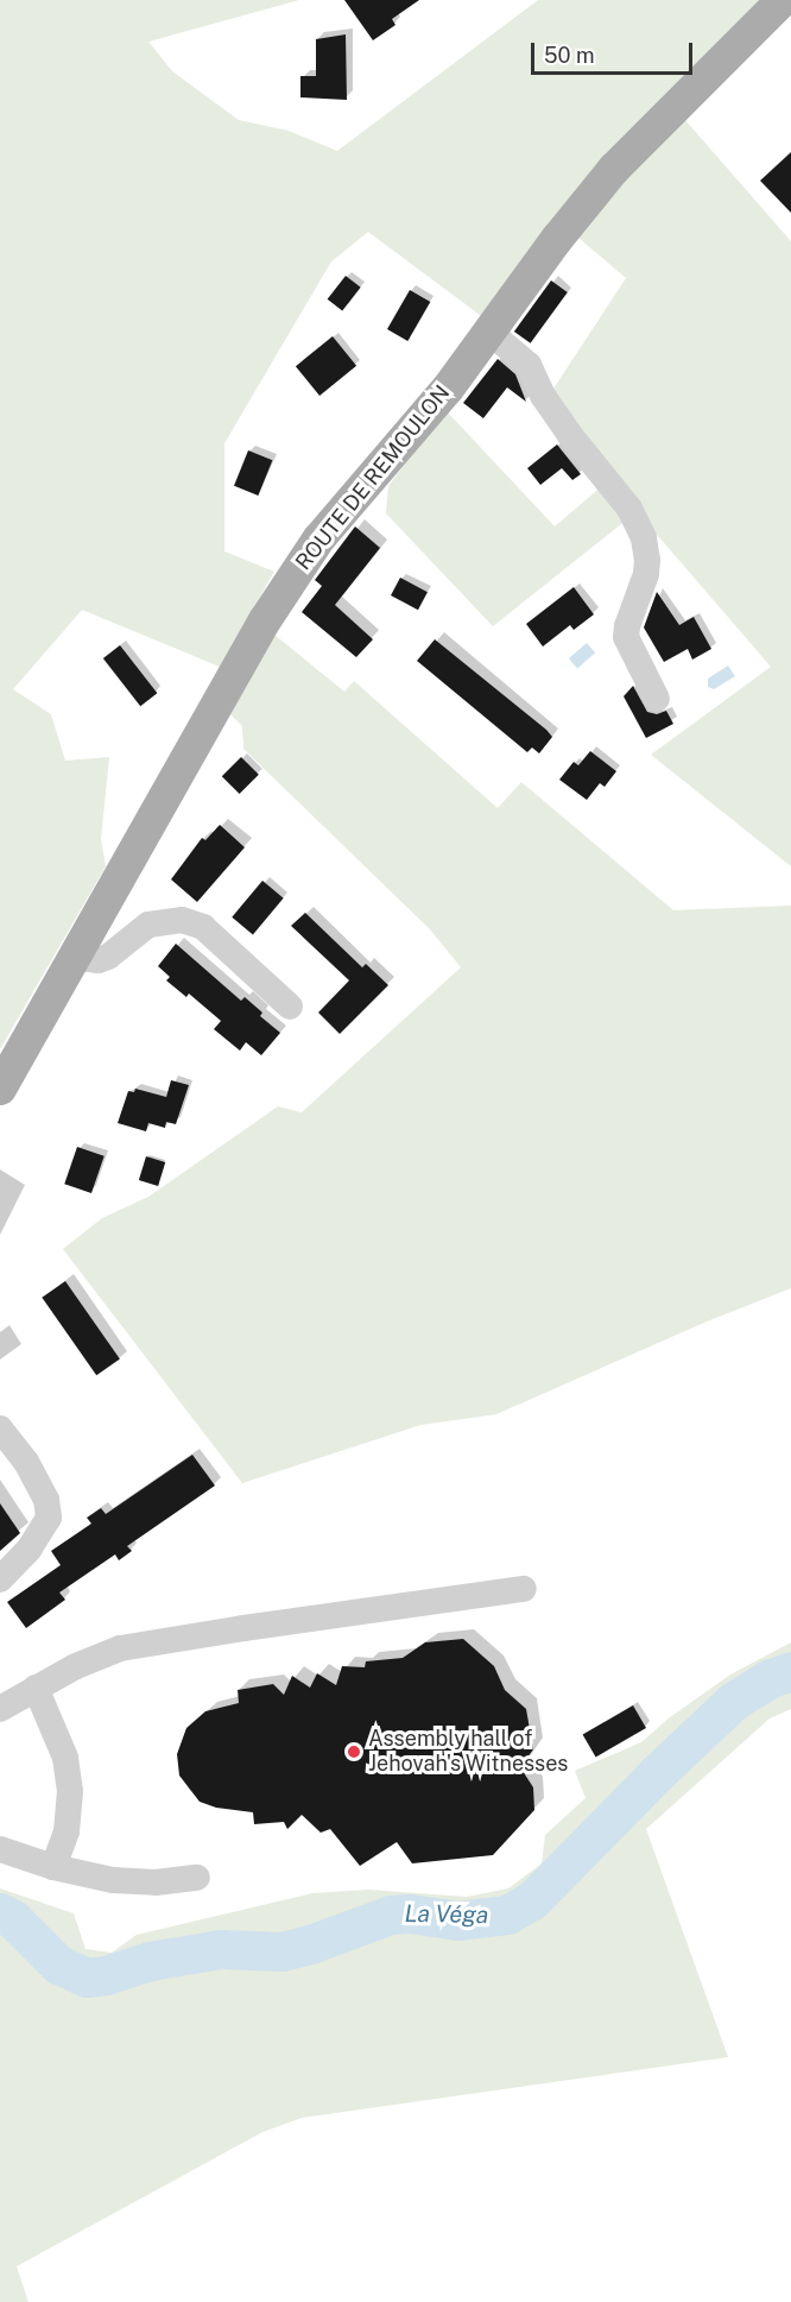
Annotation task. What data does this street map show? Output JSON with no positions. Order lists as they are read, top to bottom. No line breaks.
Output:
{"streets":{"main road":["ROUTE DE REMOULON"]},"water":["La Véga"],"places":["Assembly hall of Jehovah's Witnesses"],"scale_bar":"50 m"}
